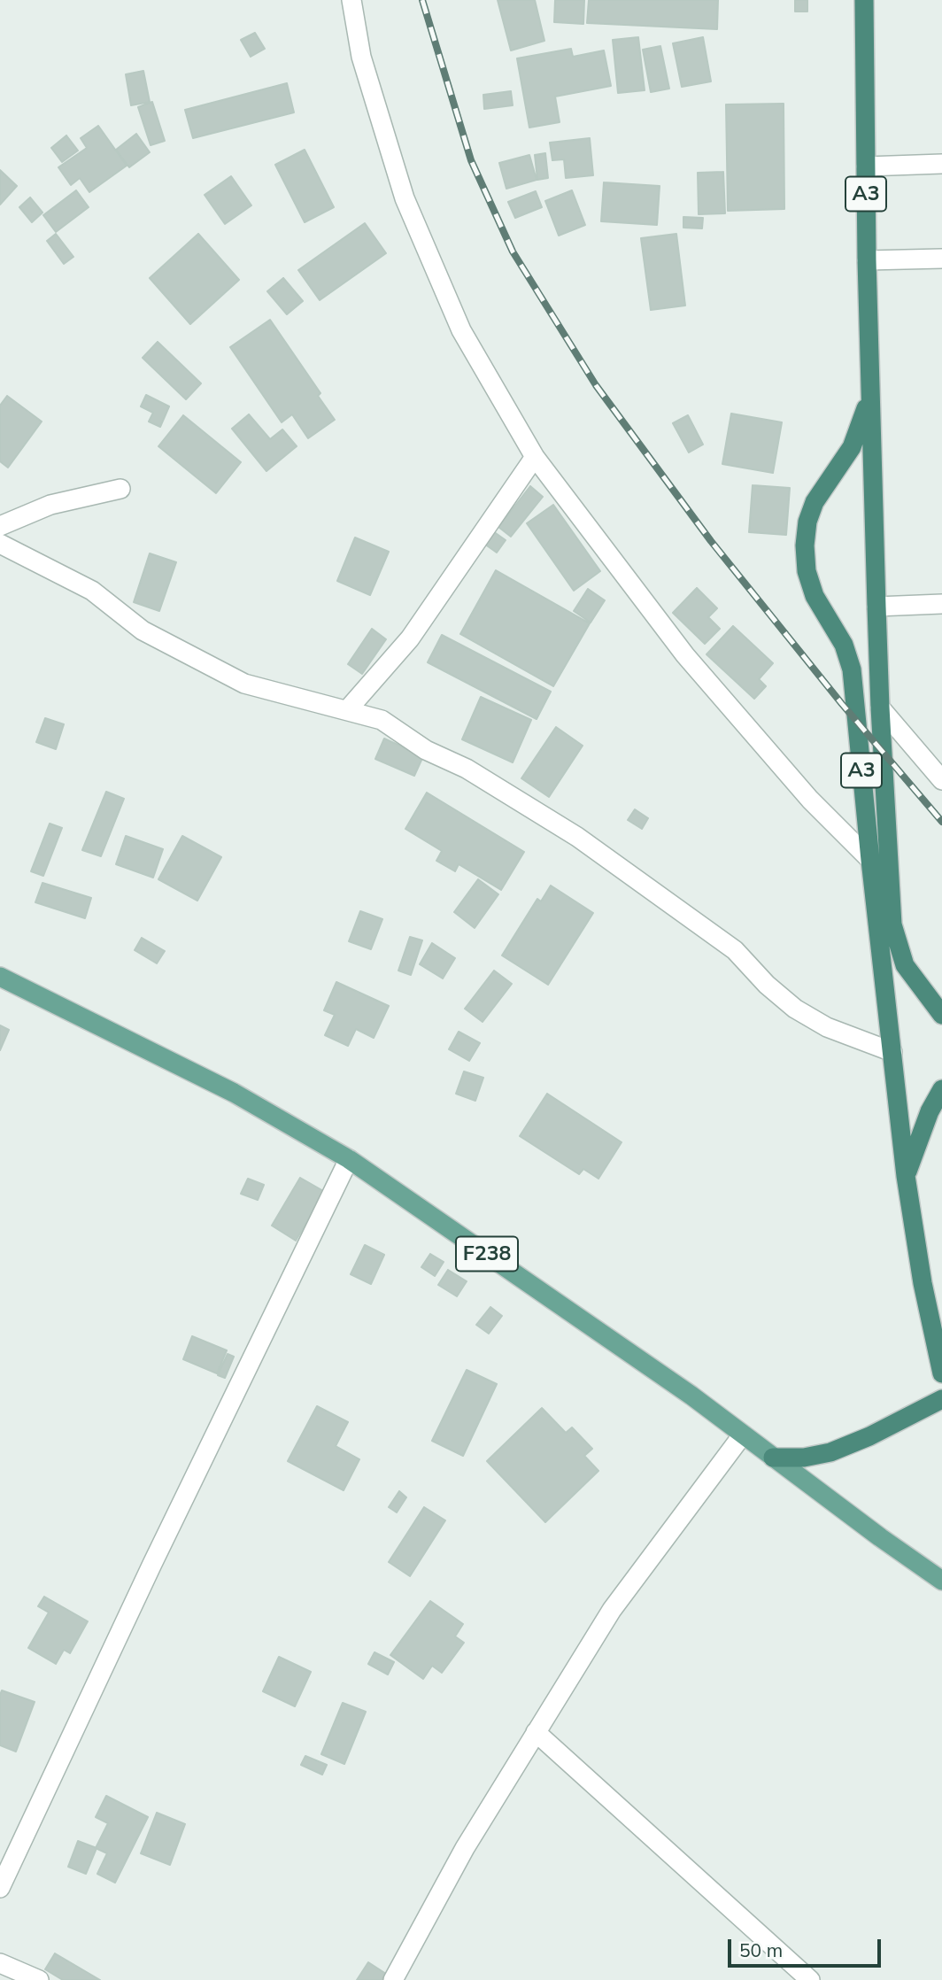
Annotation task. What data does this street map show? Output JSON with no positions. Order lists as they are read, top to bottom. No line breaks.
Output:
{"streets":{"highway":["A3"],"main road":["F238"]},"scale_bar":"50 m"}
